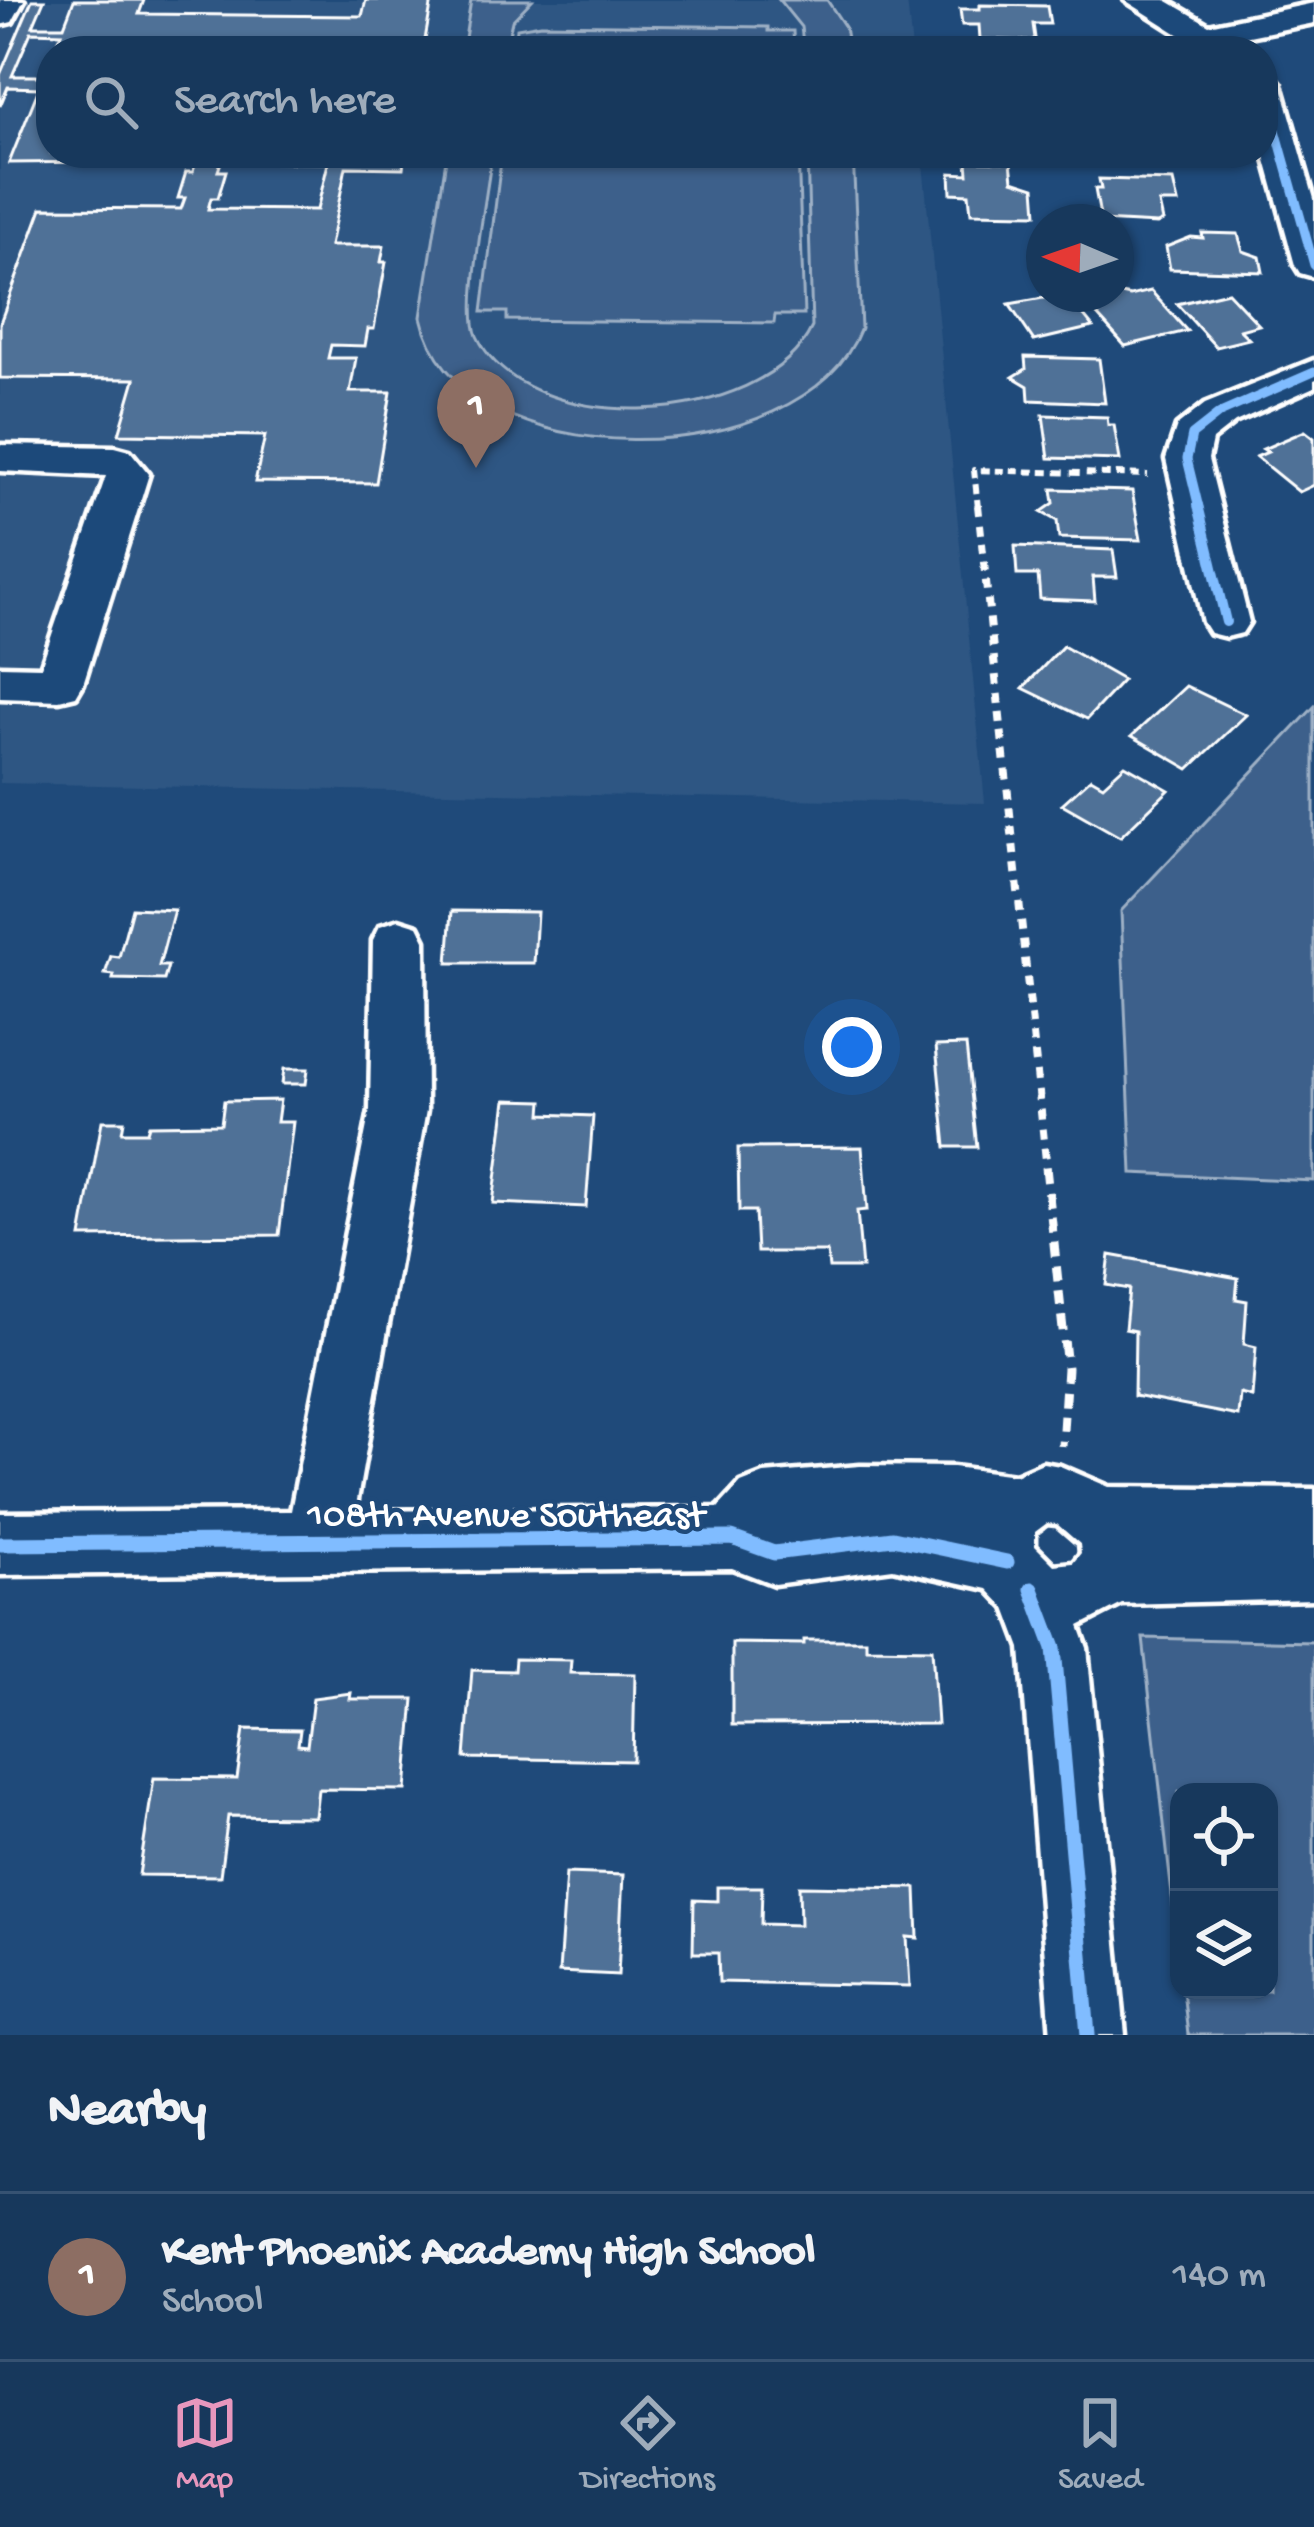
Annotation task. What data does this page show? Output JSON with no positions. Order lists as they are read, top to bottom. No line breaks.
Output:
{"streets":{"street":["108th Avenue Southeast"]},"north":"left","page":{"search":"Search here","pins":"1","heading":"Nearby","list":[{"mark":"1","name":"Kent Phoenix Academy High School","note":"School","value":"140 m"}],"nav":["Map","Directions","Saved"]}}
